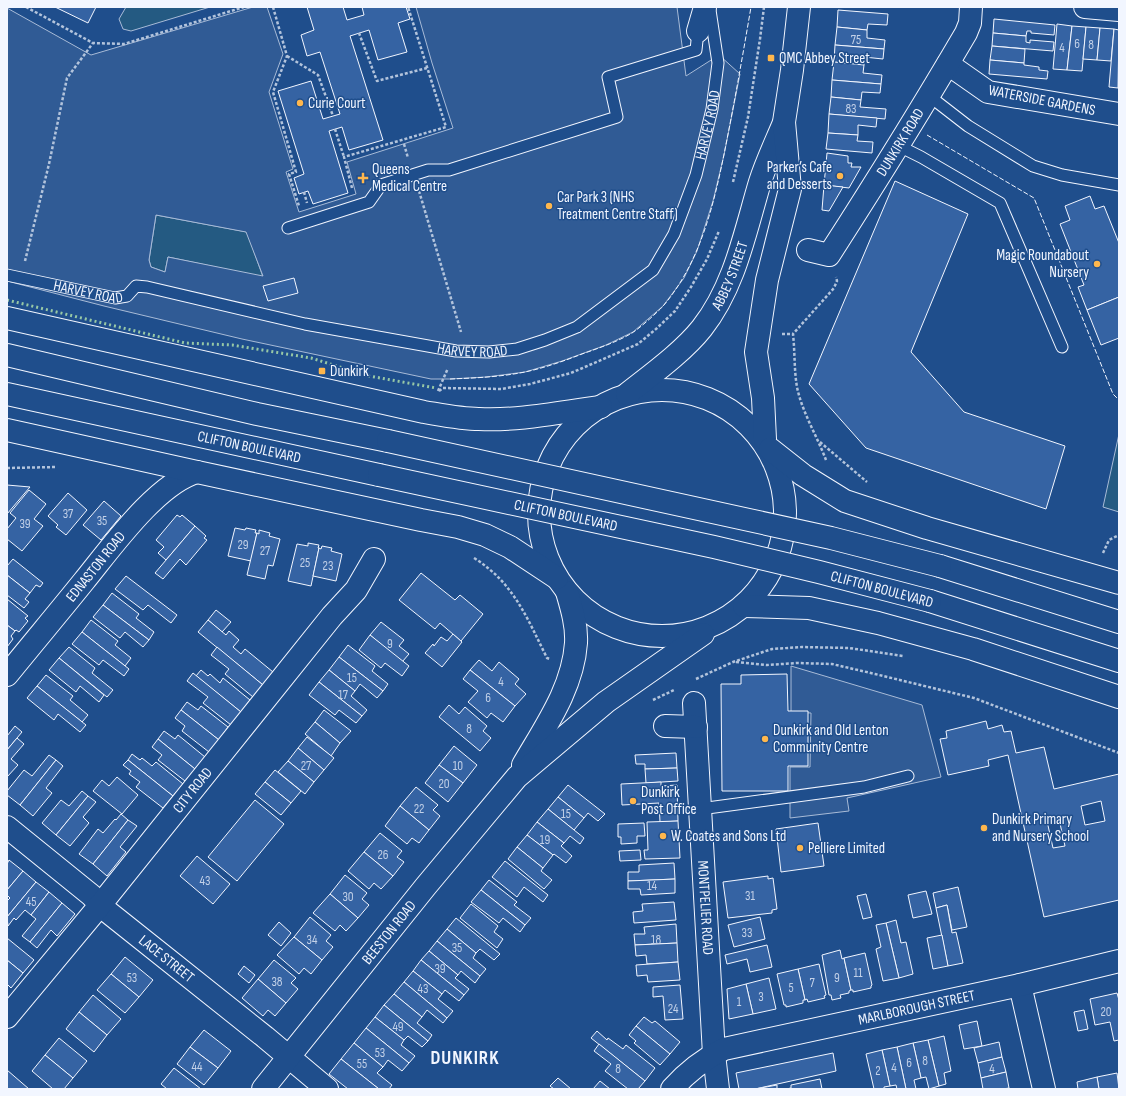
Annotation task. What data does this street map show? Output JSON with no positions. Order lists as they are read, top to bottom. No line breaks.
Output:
{"streets":{"main road":["WATERSIDE GARDENS","DUNKIRK ROAD","ABBEY STREET","CLIFTON BOULEVARD","EDNASTON ROAD","CITY ROAD","MONTPELIER ROAD","BEESTON ROAD","LACE STREET","MARLBOROUGH STREET"],"lane":["HARVEY ROAD"]},"crossings":[["WATERSIDE GARDENS","DUNKIRK ROAD"],["CITY ROAD","LACE STREET"],["MONTPELIER ROAD","MARLBOROUGH STREET"],["BEESTON ROAD","LACE STREET"]],"districts":["DUNKIRK"],"places":{"transit":["QMC Abbey Street","Dunkirk"],"other":["Curie Court","Parker’s Cafe and Desserts","Car Park 3 (NHS Treatment Centre Staff)","Magic Roundabout Nursery","Dunkirk and Old Lenton Community Centre","Dunkirk Post Office","Dunkirk Primary and Nursery School","W. Coates and Sons Ltd","Pelliere Limited"],"health":["Queens Medical Centre"]},"house_numbers":["75","6","8","4","83","37","35","39","29","27","25","23","9","15","4","17","6","8","27","10","20","22","15","19","26","43","14","31","30","45","33","34","18","35","39","11","53","9","38","7","5","43","3","1","24","20","49","53","8","6","55","44","4","8","4","2"]}
